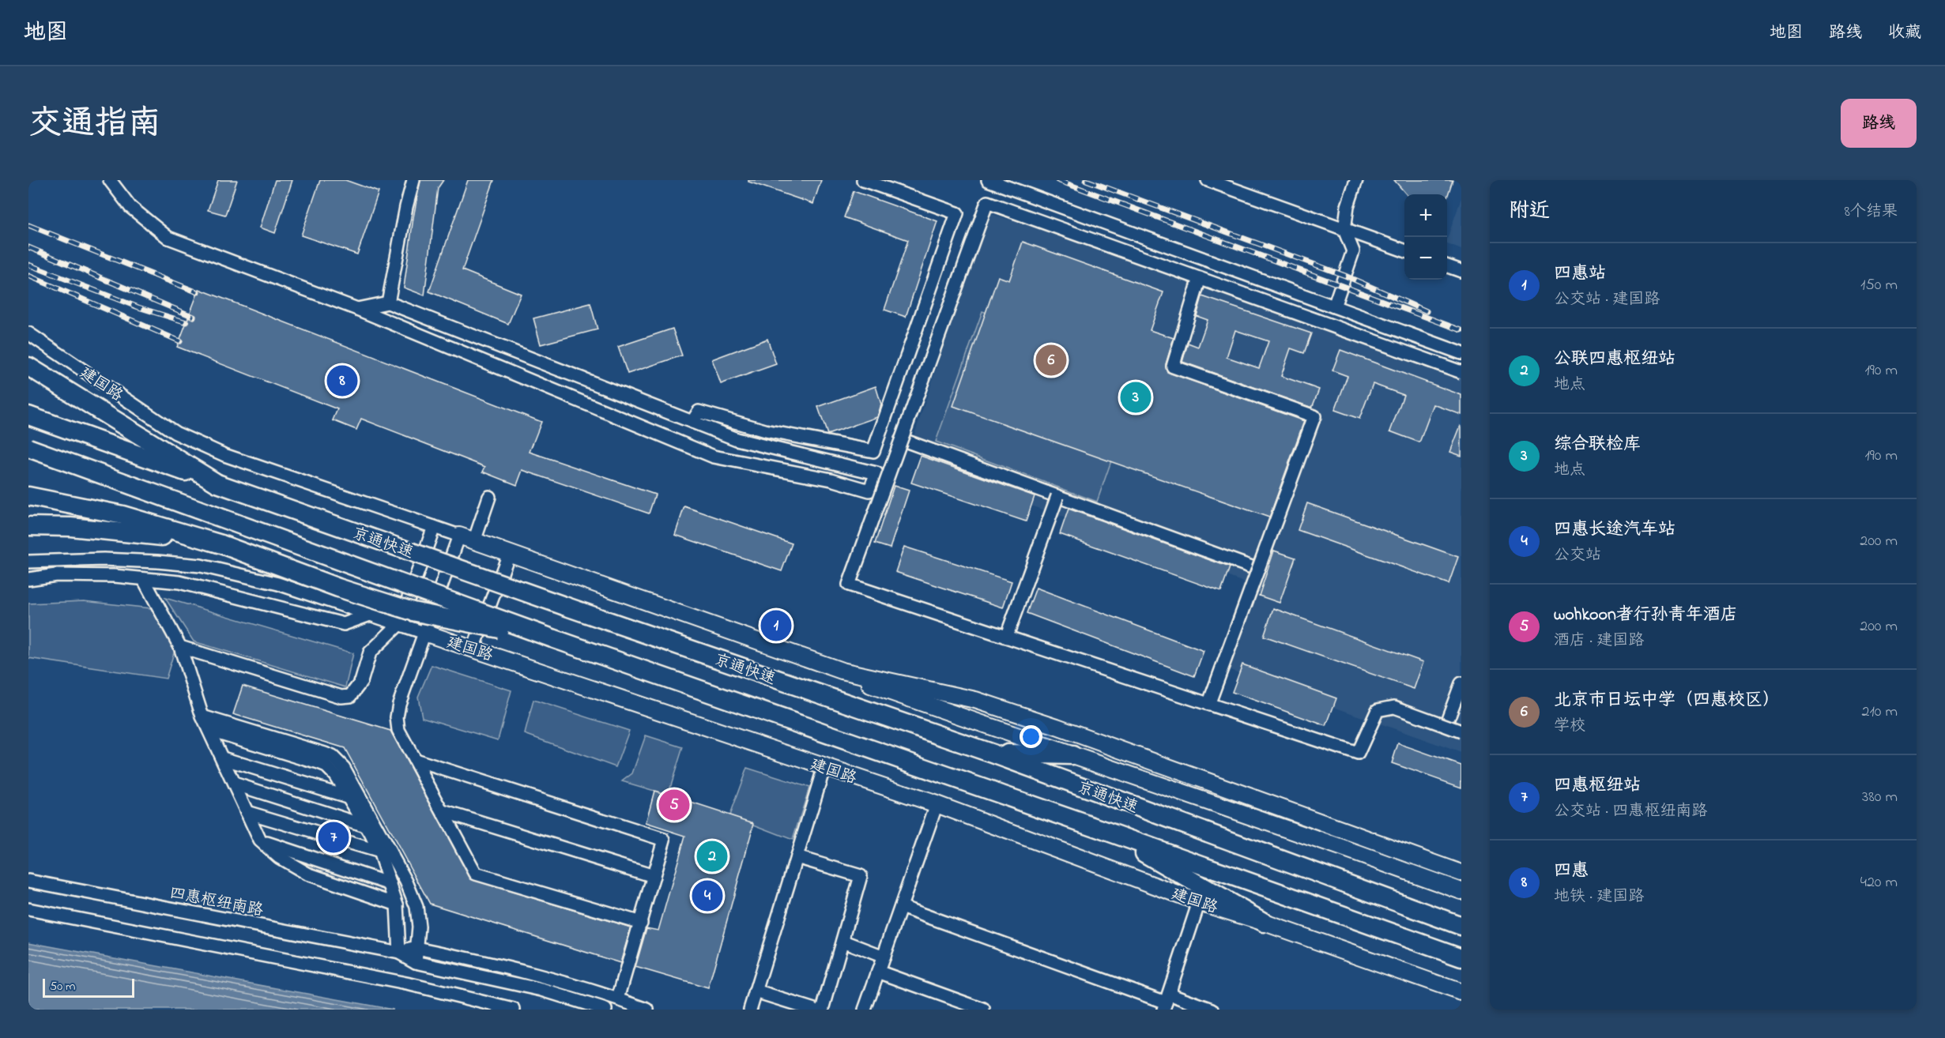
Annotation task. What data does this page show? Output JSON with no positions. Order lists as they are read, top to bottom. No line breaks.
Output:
{"streets":{"highway":["京通快速"],"main road":["建国路"],"street":["四惠枢纽南路"]},"scale_bar":"50 m","page":{"header":"地图","nav":["地图","路线","收藏"],"title":"交通指南","buttons":"路线","heading":["附近","8个结果"],"map_buttons":["+","−"],"list":[{"mark":"1","name":"四惠站","note":"公交站 · 建国路","value":"150 m"},{"mark":"2","name":"公联四惠枢纽站","note":"地点","value":"190 m"},{"mark":"3","name":"综合联检库","note":"地点","value":"190 m"},{"mark":"4","name":"四惠长途汽车站","note":"公交站","value":"200 m"},{"mark":"5","name":"wohkoon者行孙青年酒店","note":"酒店 · 建国路","value":"200 m"},{"mark":"6","name":"北京市日坛中学（四惠校区）","note":"学校","value":"210 m"},{"mark":"7","name":"四惠枢纽站","note":"公交站 · 四惠枢纽南路","value":"380 m"},{"mark":"8","name":"四惠","note":"地铁 · 建国路","value":"420 m"}],"pins":["6","8","3","1","5","7","2","4"],"scale":"50 m"}}
